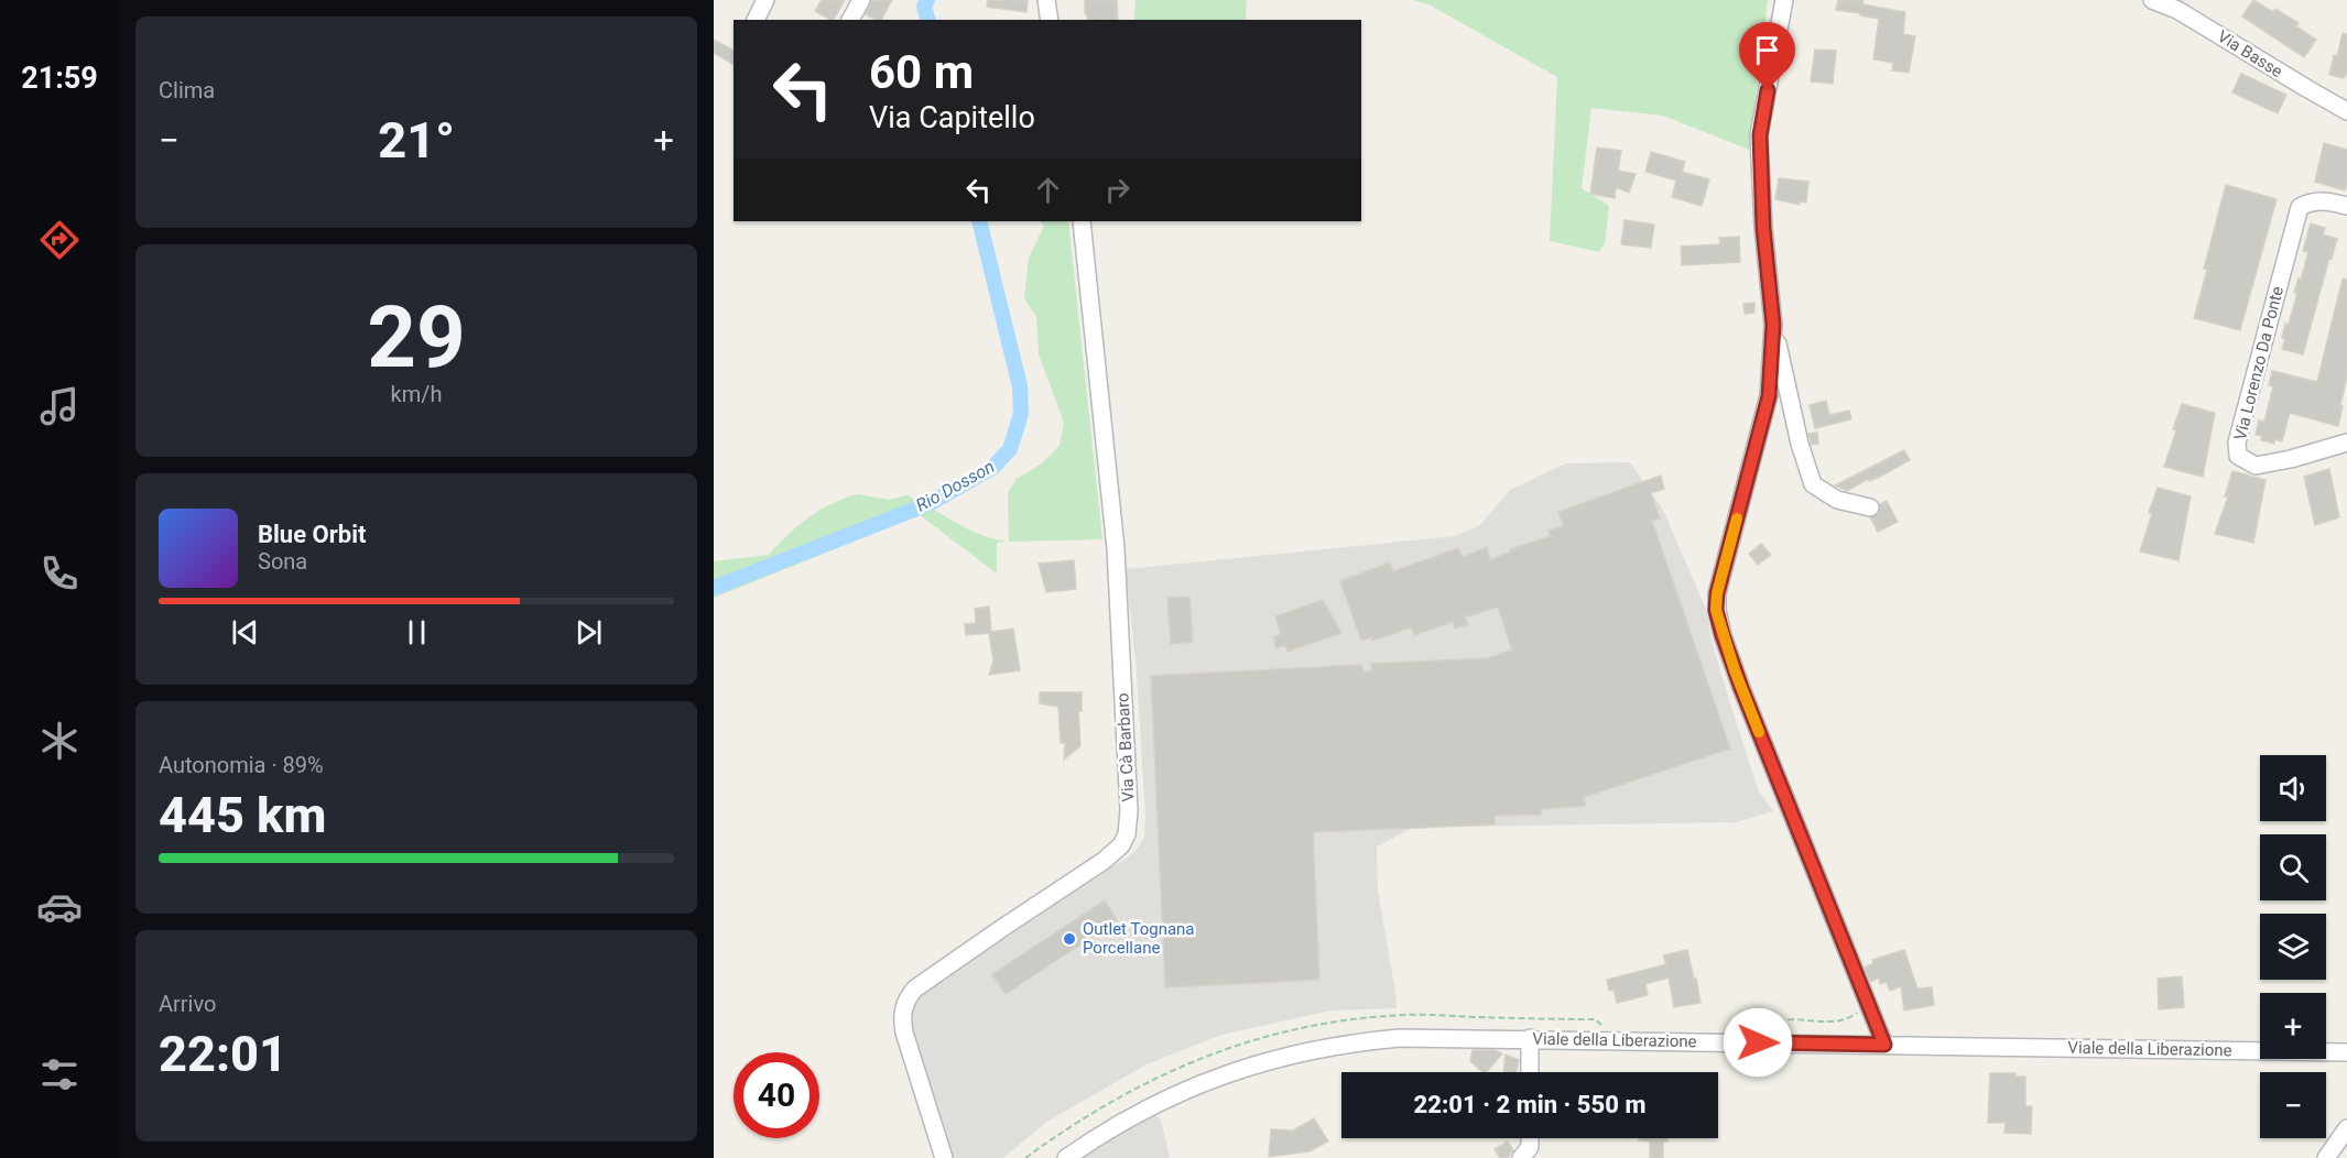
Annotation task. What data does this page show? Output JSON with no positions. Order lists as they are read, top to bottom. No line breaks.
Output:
{"streets":{"street":["Via Basse","Via Lorenzo Da Ponte","Via Cà Barbaro","Viale della Liberazione"]},"water":["Rio Dosson"],"places":["Outlet Tognana Porcellane"],"page":{"tabs":"21:59","tile":["Clima",["29","km/h"],["Autonomia · 89%","445 km"],["Arrivo","22:01"]],"turn":["60 m","Via Capitello"],"heat":["−","21°","+"],"song":["Blue Orbit","Sona"],"map_buttons":["+","−"],"limit":"40","trip":"22:01 · 2 min · 550 m"}}
